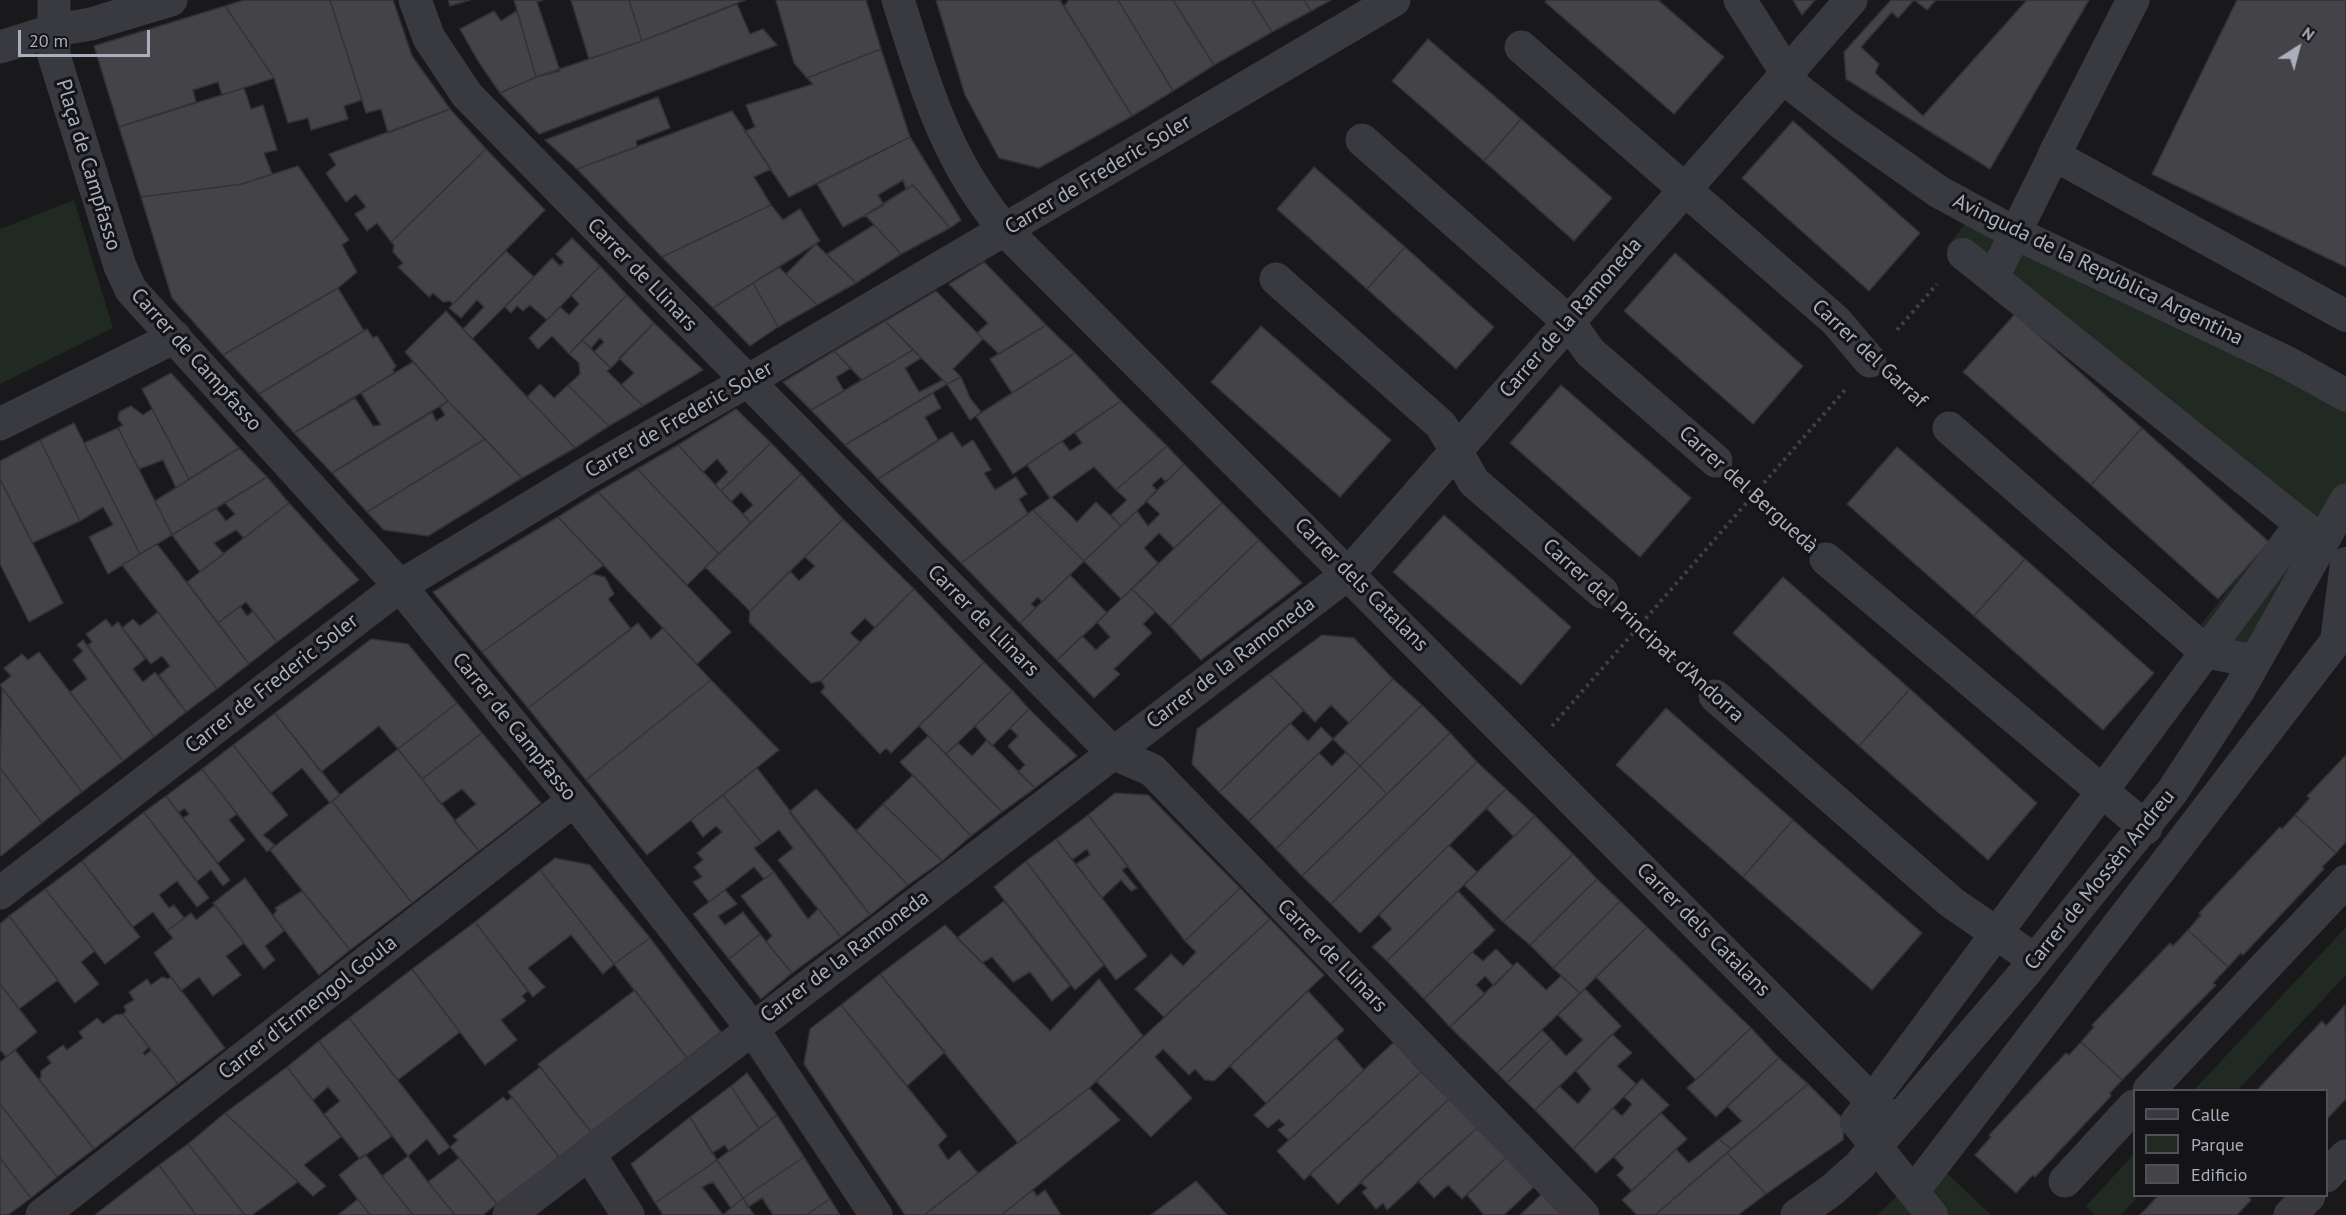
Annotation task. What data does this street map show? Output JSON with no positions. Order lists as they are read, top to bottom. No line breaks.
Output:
{"streets":{"street":["Plaça de Campfasso","Carrer de Frederic Soler","Avinguda de la República Argentina","Carrer de Llinars","Carrer de la Ramoneda","Carrer del Garraf","Carrer de Campfasso","Carrer del Berguedà","Carrer dels Catalans","Carrer del Principat d'Andorra","Carrer de Mossèn Andreu","Carrer d'Ermengol Goula"]},"crossings":[["Plaça de Campfasso","Carrer de Campfasso"],["Carrer de Frederic Soler","Carrer de Llinars"],["Carrer de Frederic Soler","Carrer de Campfasso"],["Carrer de Frederic Soler","Carrer dels Catalans"],["Avinguda de la República Argentina","Carrer de la Ramoneda"],["Carrer de Llinars","Carrer de la Ramoneda"],["Carrer de la Ramoneda","Carrer del Garraf"],["Carrer de la Ramoneda","Carrer de Campfasso"],["Carrer de la Ramoneda","Carrer del Berguedà"],["Carrer de la Ramoneda","Carrer dels Catalans"],["Carrer de la Ramoneda","Carrer del Principat d'Andorra"],["Carrer de Campfasso","Carrer d'Ermengol Goula"],["Carrer del Berguedà","Carrer de Mossèn Andreu"],["Carrer dels Catalans","Carrer de Mossèn Andreu"],["Carrer del Principat d'Andorra","Carrer de Mossèn Andreu"]],"legend":["Calle","Parque","Edificio"],"scale_bar":"20 m","north":"top right"}
